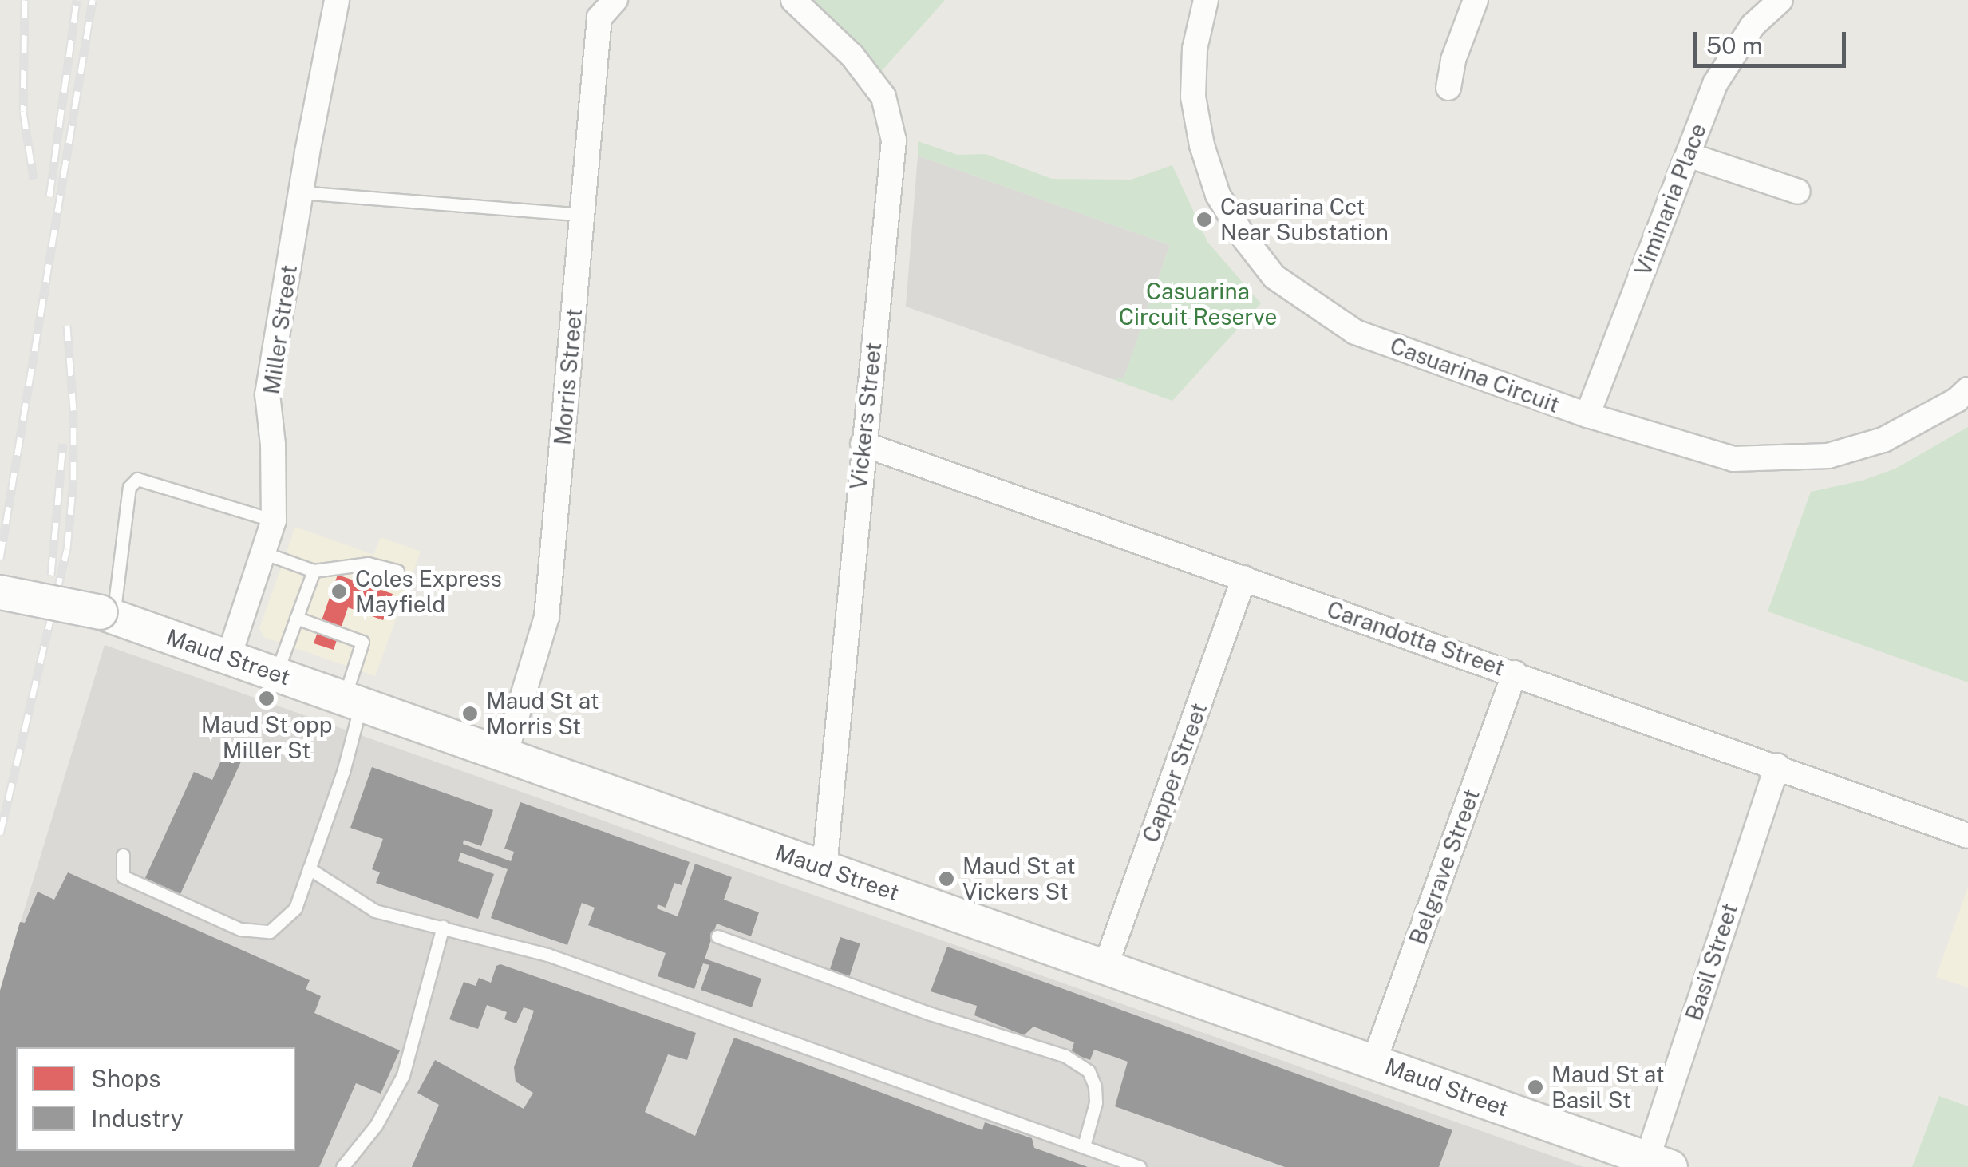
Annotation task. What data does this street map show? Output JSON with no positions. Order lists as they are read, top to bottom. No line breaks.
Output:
{"streets":{"main road":["Maud Street"],"street":["Viminaria Place","Miller Street","Casuarina Circuit","Morris Street","Vickers Street","Carandotta Street","Capper Street","Belgrave Street","Basil Street"]},"crossings":[["Viminaria Place","Casuarina Circuit"],["Miller Street","Maud Street"],["Morris Street","Maud Street"],["Vickers Street","Carandotta Street"],["Vickers Street","Maud Street"],["Carandotta Street","Capper Street"],["Carandotta Street","Belgrave Street"],["Carandotta Street","Basil Street"],["Maud Street","Capper Street"],["Maud Street","Belgrave Street"],["Maud Street","Basil Street"]],"parks":["Casuarina Circuit Reserve"],"places":["Casuarina Cct Near Substation","Coles Express Mayfield","Maud St opp Miller St","Maud St at Morris St","Maud St at Vickers St","Maud St at Basil St"],"legend":["Shops","Industry"],"scale_bar":"50 m"}
